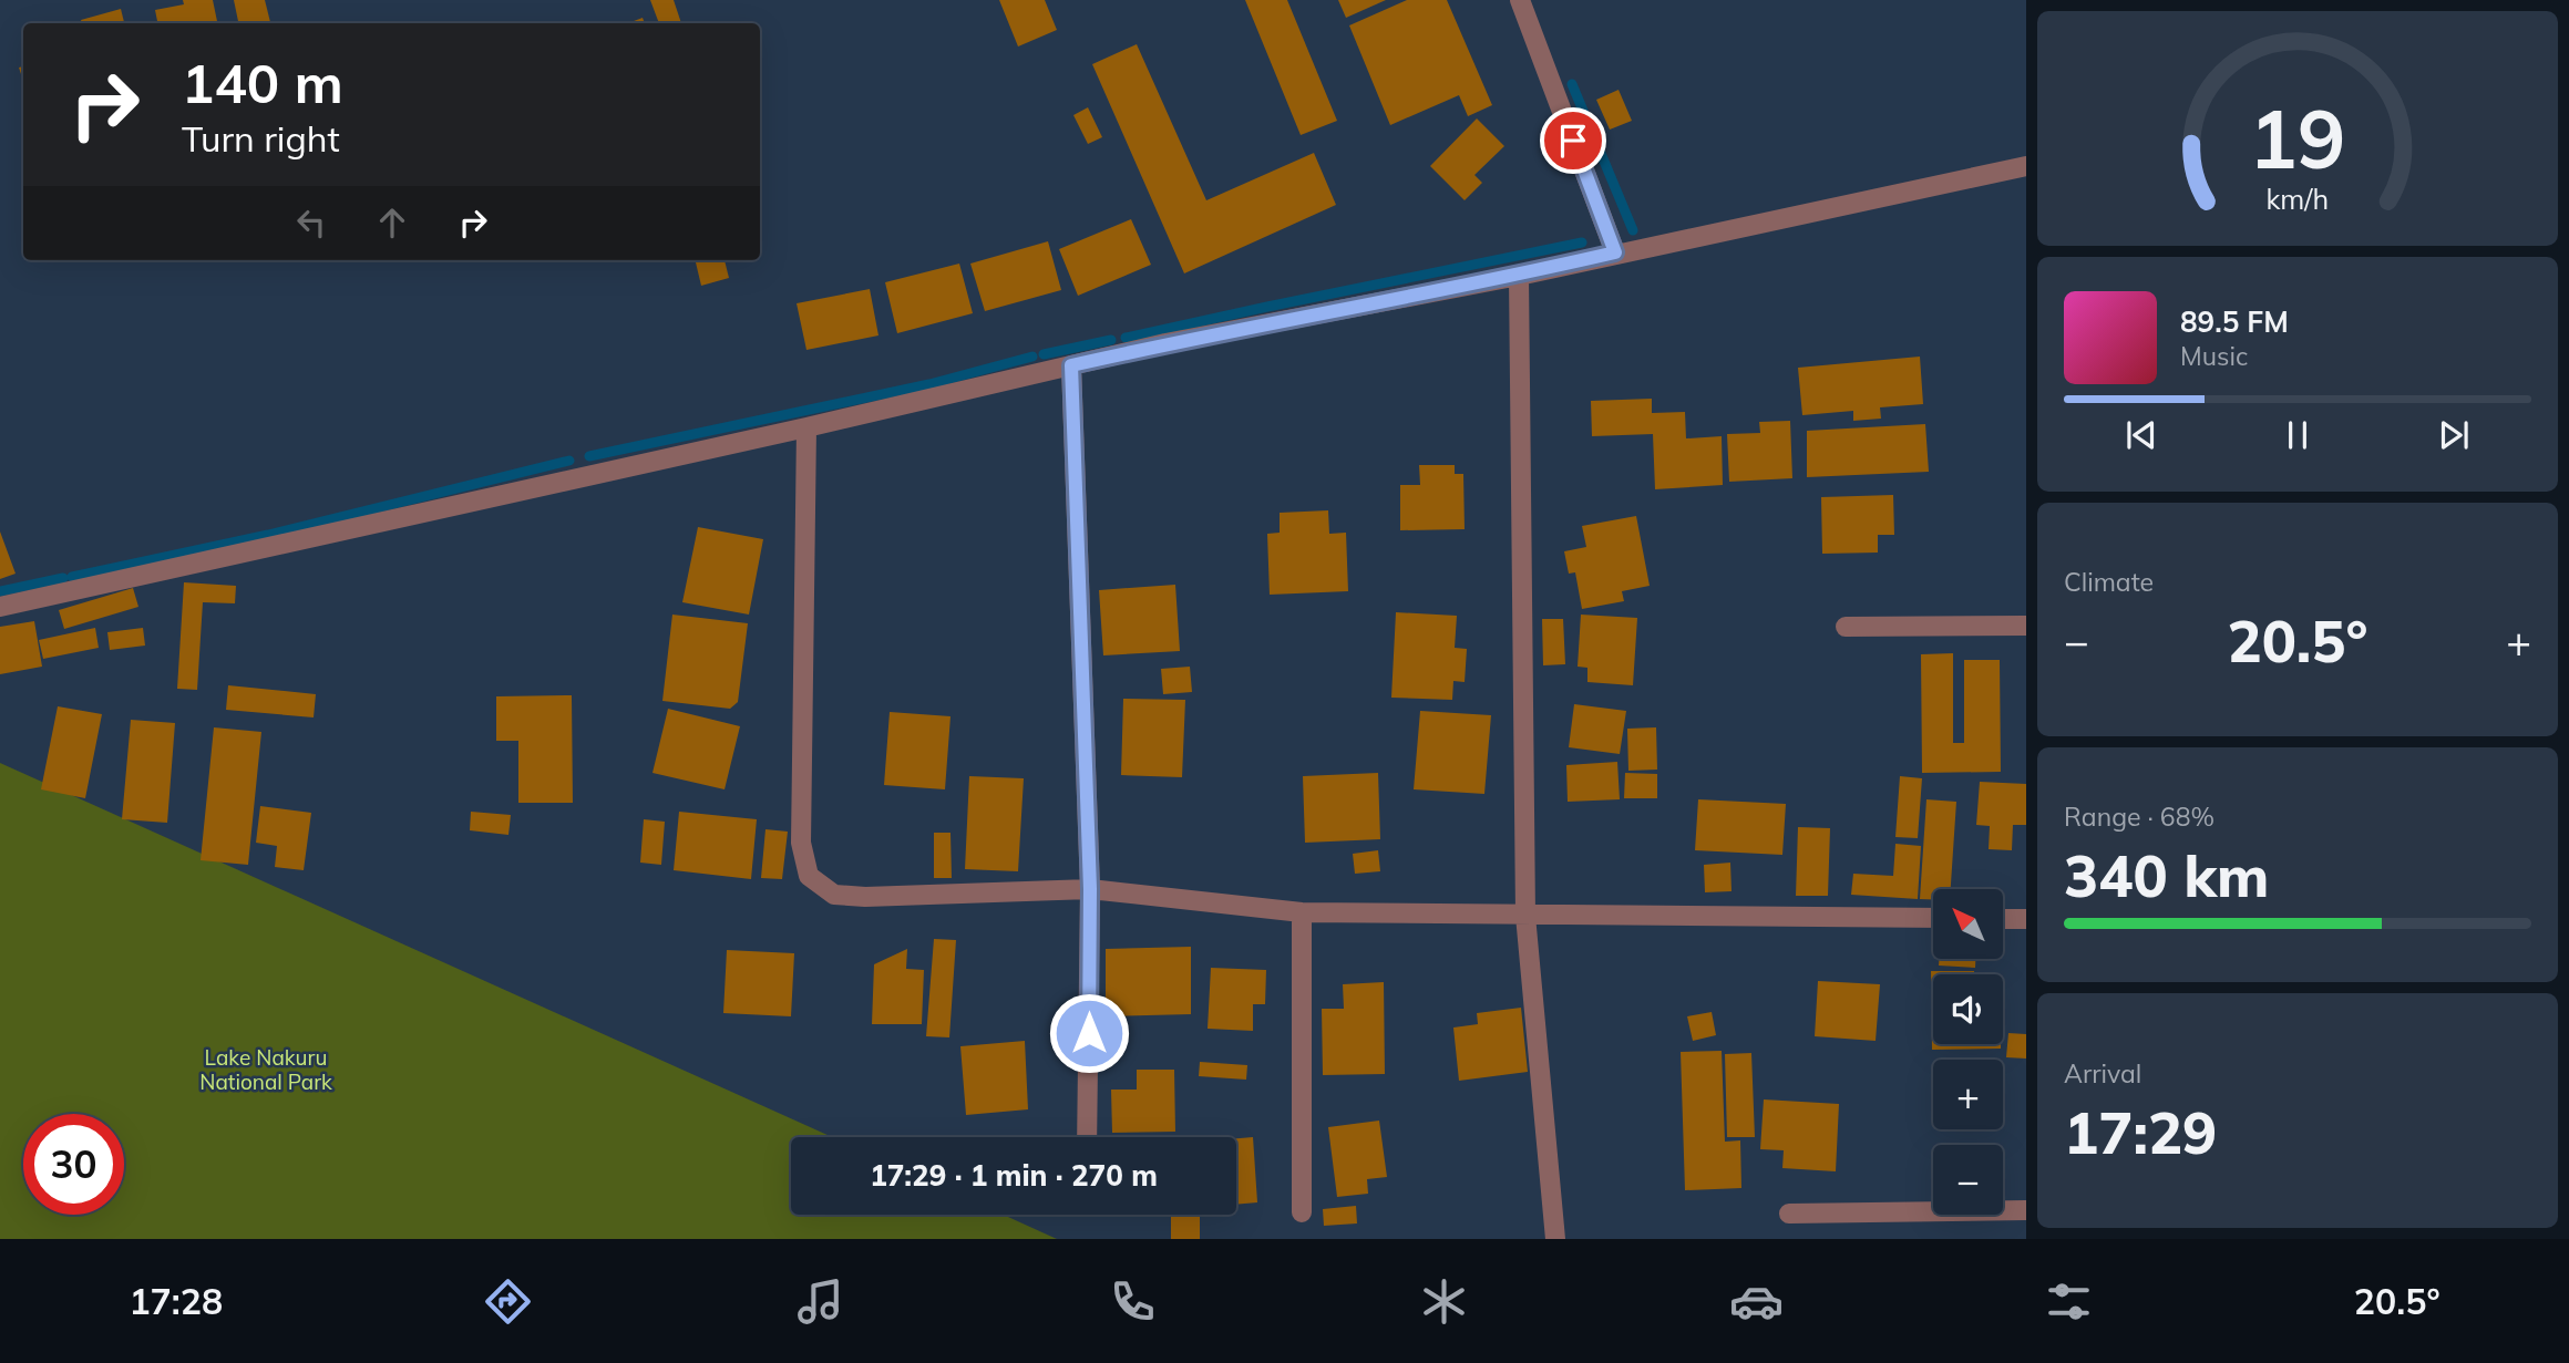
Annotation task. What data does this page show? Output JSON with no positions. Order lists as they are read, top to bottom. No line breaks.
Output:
{"parks":["Lake Nakuru National Park"],"north":"top left","page":{"turn":["140 m","Turn right"],"song":["89.5 FM","Music"],"tile":["Climate",["Range · 68%","340 km"],["Arrival","17:29"]],"heat":["−","20.5°","+"],"map_buttons":["+","−"],"limit":"30","trip":"17:29 · 1 min · 270 m","tabs":["17:28","20.5°"],"gauge":["19","km/h"]}}
